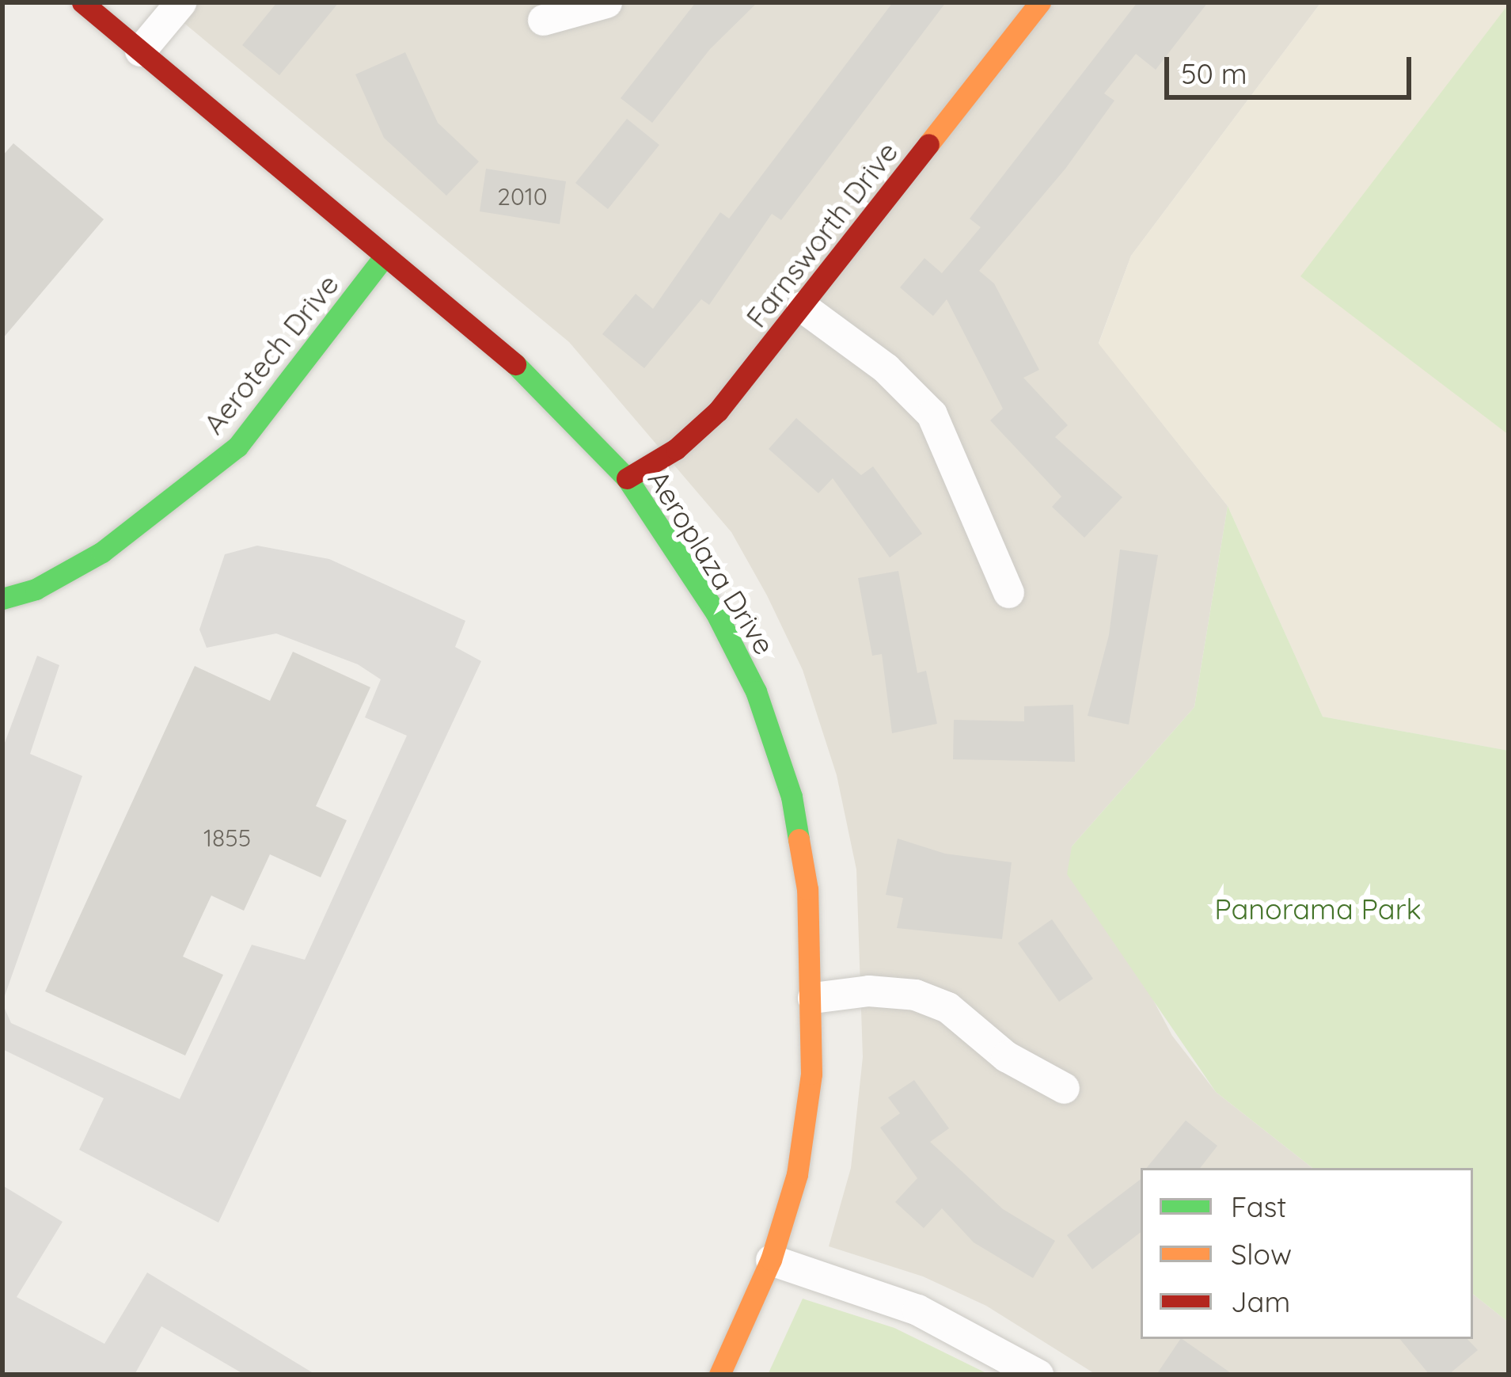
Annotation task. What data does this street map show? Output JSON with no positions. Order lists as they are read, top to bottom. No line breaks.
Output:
{"streets":{"street":["Farnsworth Drive","Aerotech Drive","Aeroplaza Drive"]},"crossings":[["Farnsworth Drive","Aeroplaza Drive"],["Aerotech Drive","Aeroplaza Drive"]],"parks":["Panorama Park"],"house_numbers":["2010","1855"],"legend":["Fast","Slow","Jam"],"scale_bar":"50 m"}
